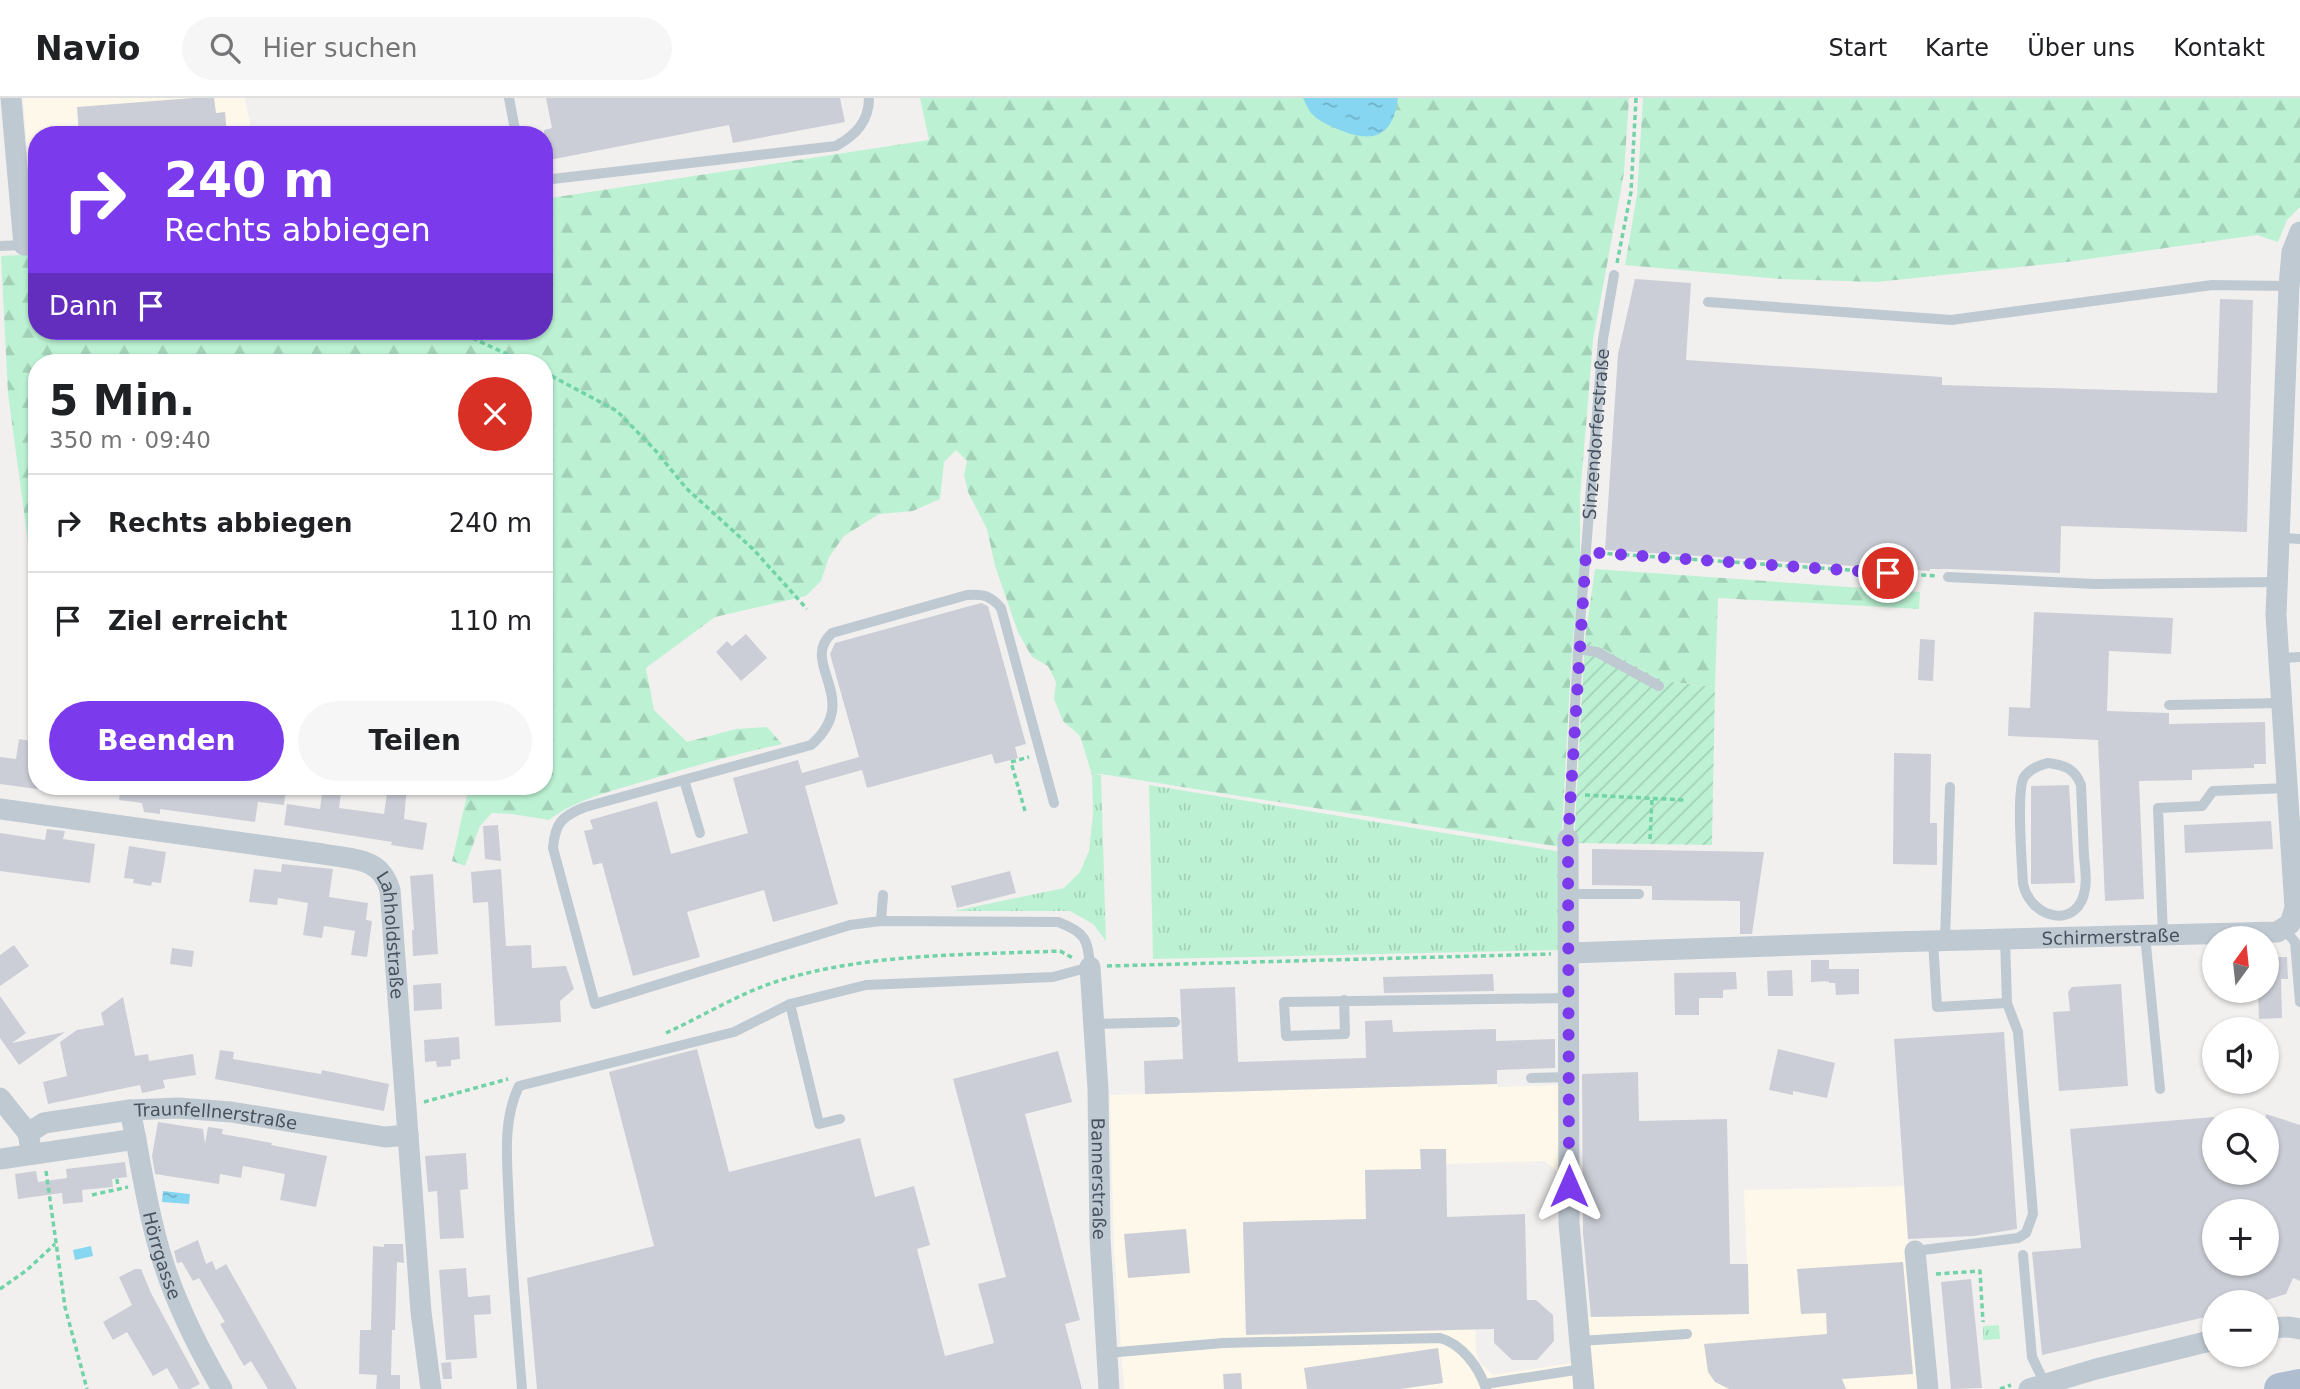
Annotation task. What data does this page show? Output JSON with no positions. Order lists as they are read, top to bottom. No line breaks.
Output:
{"streets":{"street":["Sinzendorferstraße","Schirmerstraße","Lahholdstraße","Traunfellnerstraße","Bannerstraße","Hörrgasse"]},"crossings":[["Sinzendorferstraße","Schirmerstraße"],["Lahholdstraße","Traunfellnerstraße"],["Traunfellnerstraße","Hörrgasse"]],"north":"top","page":{"header":"Navio","search":"Hier suchen","nav":["Start","Karte","Über uns","Kontakt"],"turn":["240 m","Rechts abbiegen"],"then":"Dann","heading":["5 Min.","350 m · 09:40"],"list":[{"name":"Rechts abbiegen","value":"240 m"},{"name":"Ziel erreicht","value":"110 m"}],"buttons":["Beenden","Teilen"],"map_buttons":["+","−"]}}
